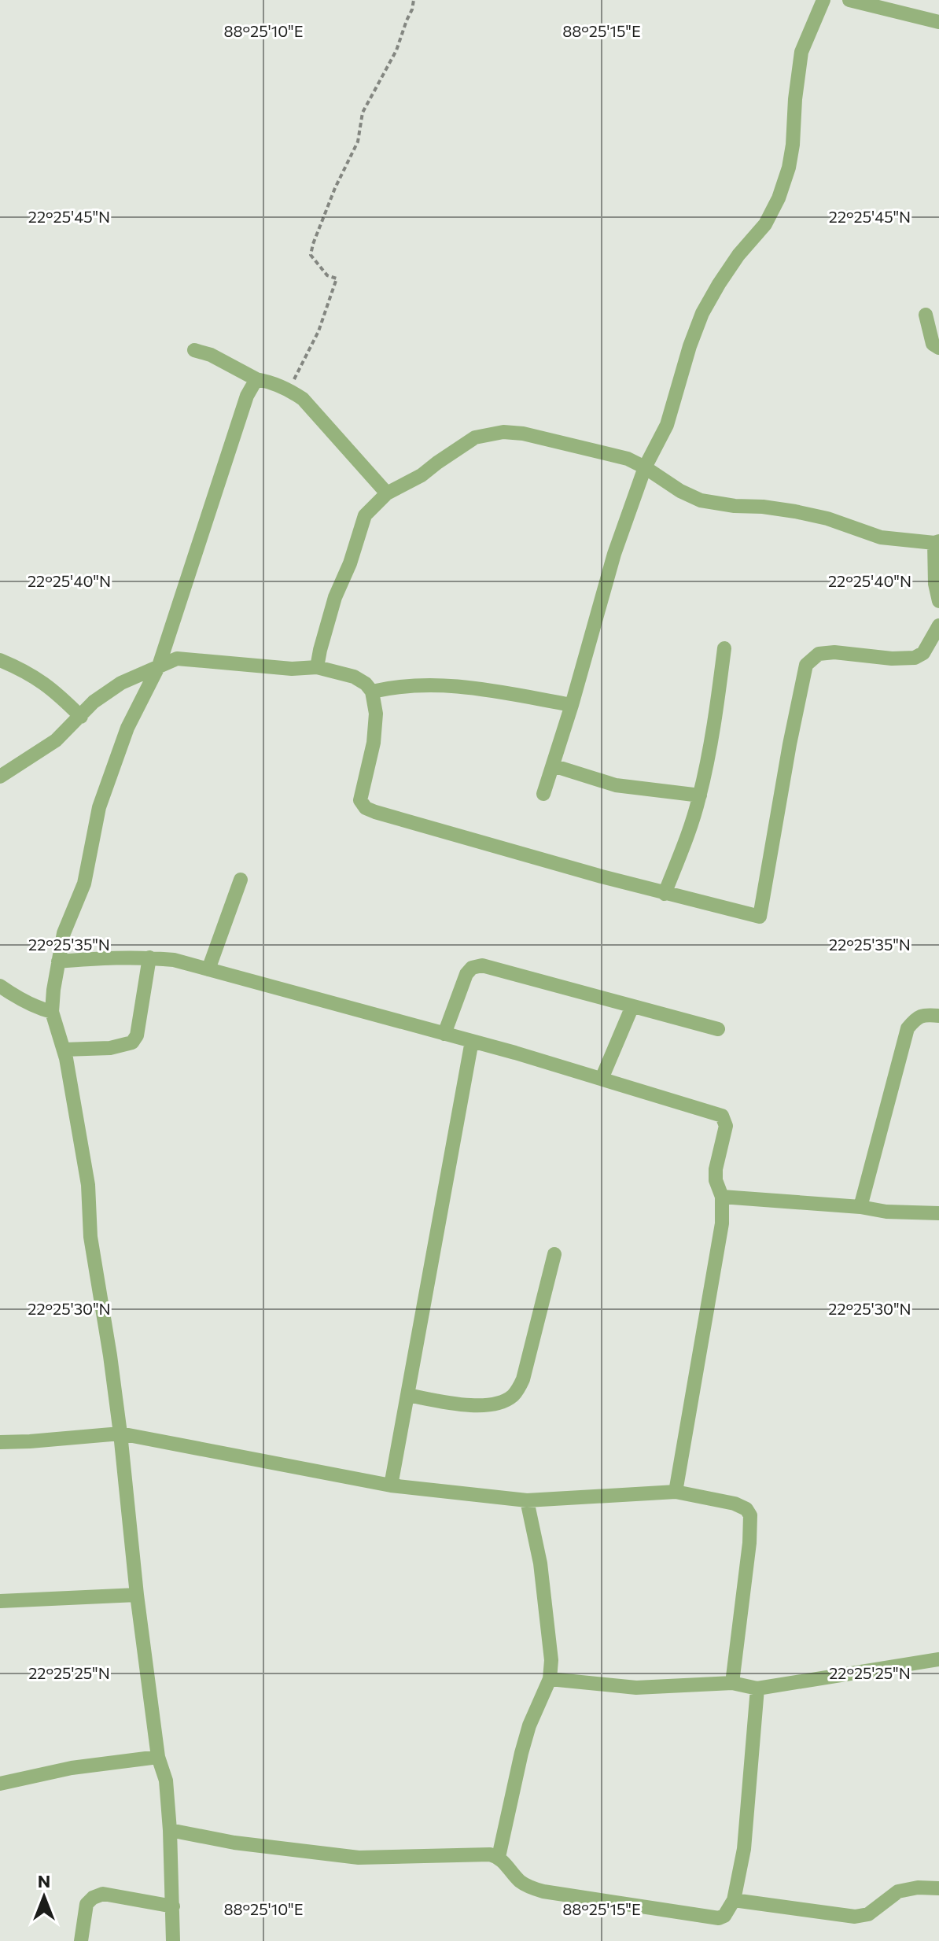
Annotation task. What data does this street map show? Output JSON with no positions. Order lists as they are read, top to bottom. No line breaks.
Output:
{"north":"top","coordinates":["88°25'10\"E","88°25'15\"E","22°25'45\"N","22°25'40\"N","22°25'35\"N","22°25'30\"N","22°25'25\"N"]}
